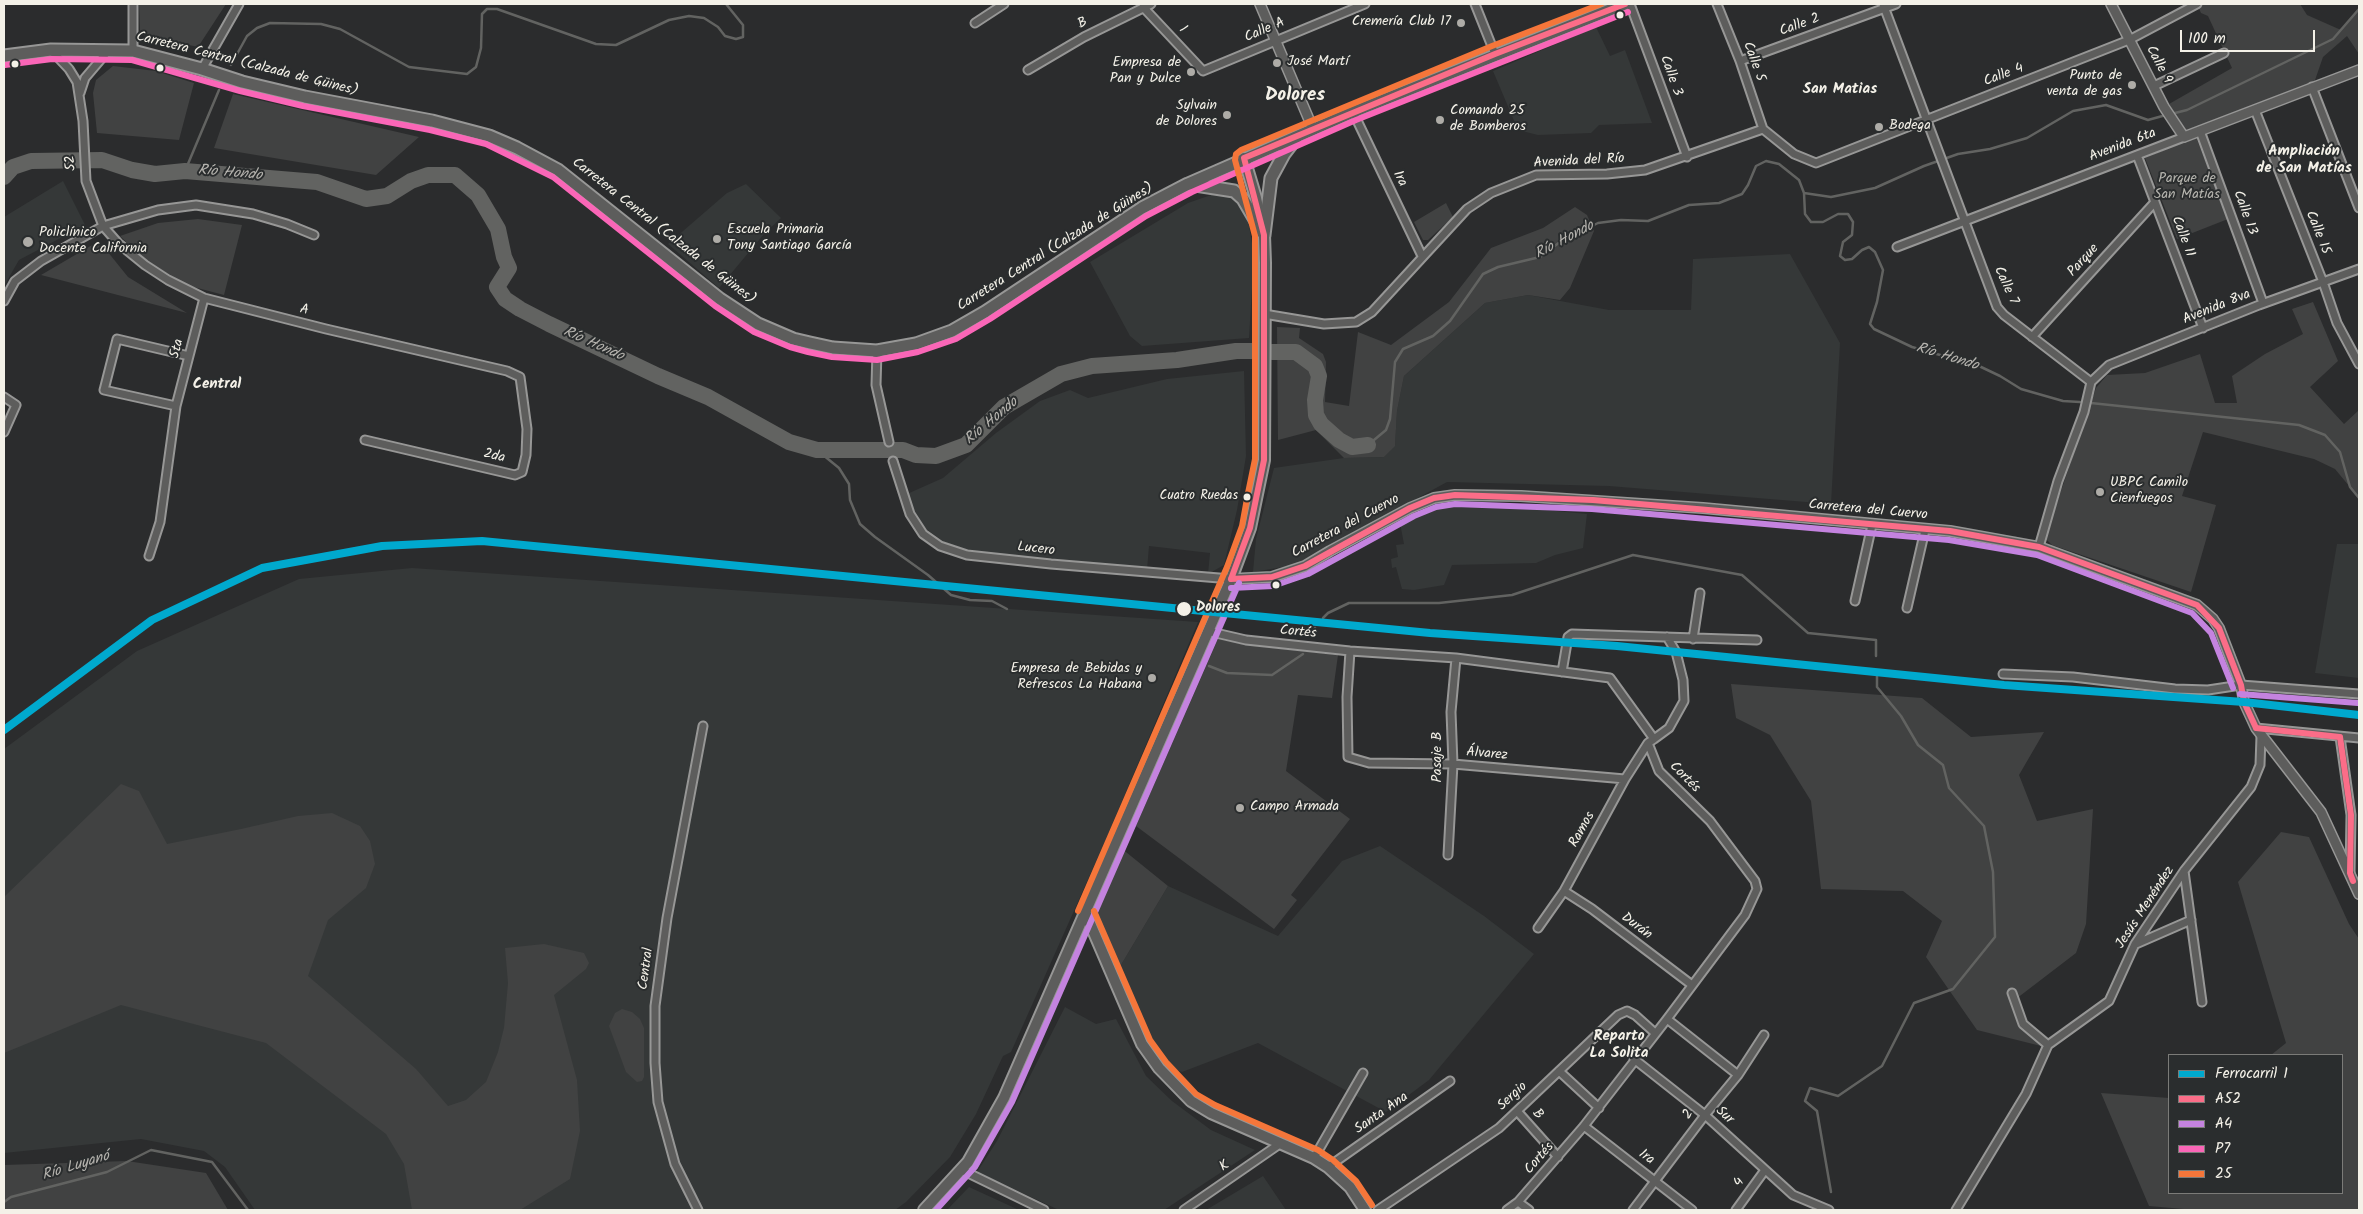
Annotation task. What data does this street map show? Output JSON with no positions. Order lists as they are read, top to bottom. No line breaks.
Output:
{"streets":{"main road":["Carretera Central (Calzada de Güines)"],"street":["B","Calle 2","1","Calle A","Calle 5","Calle 9","Calle 3","Calle 4","Avenida 6ta","Avenida del Río","52","1ra","Calle 13","Calle 15","Calle 11","Parque","Calle 7","Avenida 8va","A","5ta","2da","Carretera del Cuervo","Lucero","Cortés","Álvarez","Pasaje B","Ramos","Jesús Menéndez","Durán","Central","Sergio","Santa Ana","2","Sur","K","4"]},"crossings":[["B","1"],["B","Cortés"],["B","Sergio"],["Calle 2","Calle 5"],["Calle 2","Calle 7"],["1","Calle A"],["Calle 5","Calle 4"],["Calle 5","Avenida del Río"],["Carretera Central (Calzada de Güines)","52"],["Carretera Central (Calzada de Güines)","1ra"],["Calle 9","Calle 4"],["Calle 9","Avenida 6ta"],["Calle 3","Avenida del Río"],["Calle 4","Avenida del Río"],["Calle 4","Calle 7"],["Avenida 6ta","Calle 13"],["Avenida 6ta","Calle 15"],["Avenida 6ta","Calle 11"],["Avenida 6ta","Calle 7"],["Avenida del Río","1ra"],["52","A"],["1ra","Cortés"],["1ra","2"],["Calle 13","Avenida 8va"],["Calle 15","Avenida 8va"],["Calle 11","Parque"],["Calle 11","Avenida 8va"],["Parque","Calle 7"],["Calle 7","Avenida 8va"],["A","5ta"],["A","2da"],["Carretera del Cuervo","Lucero"],["Carretera del Cuervo","Jesús Menéndez"],["Cortés","Álvarez"],["Cortés","Pasaje B"],["Cortés","Ramos"],["Cortés","Durán"],["Cortés","Sergio"],["Cortés","Sur"],["Álvarez","Pasaje B"],["Álvarez","Ramos"],["Ramos","Durán"],["2","Sur"],["Sur","4"]],"districts":["San Matias","Dolores","Ampliación de San Matías","Central","Reparto La Solita"],"water":["Río Hondo","Río Luyanó"],"parks":["Parque de San Matías"],"places":["Cremería Club 17","José Martí","Empresa de Pan y Dulce","Punto de venta de gas","Sylvain de Dolores","Comando 25 de Bomberos","Bodega","Escuela Primaria Tony Santiago García","Policlínico Docente California","UBPC Camilo Cienfuegos","Cuatro Ruedas","Dolores","Empresa de Bebidas y Refrescos La Habana","Campo Armada"],"lines":["transit line A52","transit line 25","transit line P7","transit line A4","rail line 1"],"legend":["Ferrocarril 1","A52","A4","P7","25"],"scale_bar":"100 m"}
